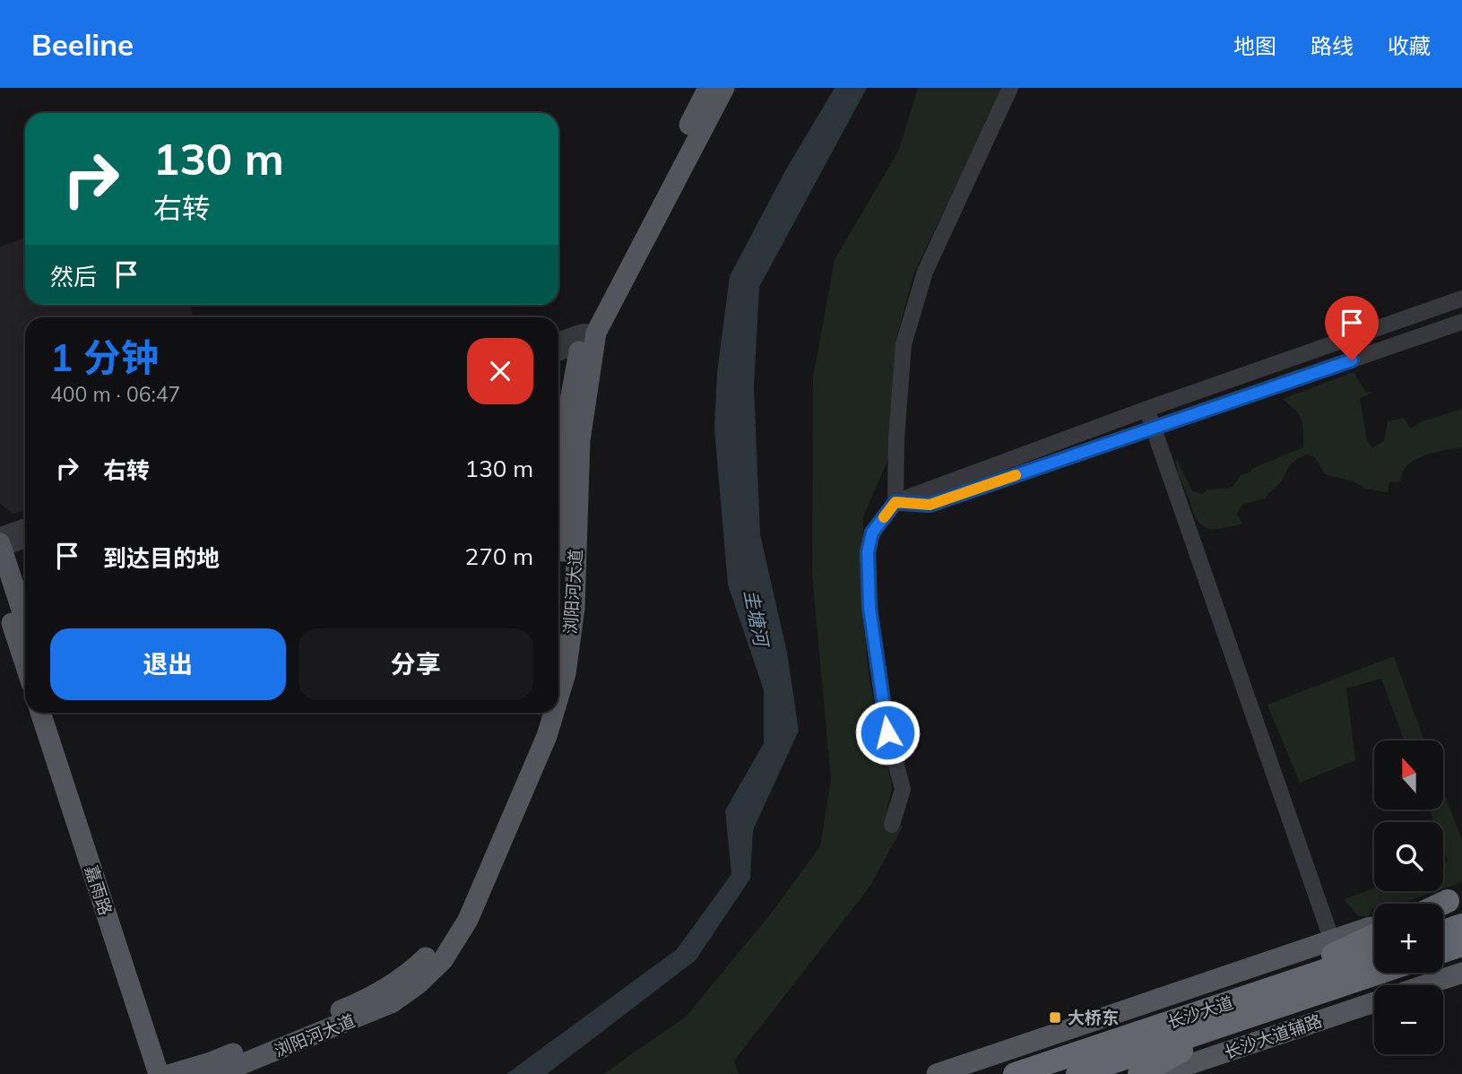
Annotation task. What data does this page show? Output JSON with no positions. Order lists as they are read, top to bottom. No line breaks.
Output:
{"streets":{"highway":["长沙大道"],"main road":["浏阳河大道","嘉雨路","长沙大道辅路"]},"crossings":[["浏阳河大道","嘉雨路"]],"water":["圭塘河"],"places":{"transit":["大桥东"]},"north":"top","page":{"header":"Beeline","nav":["地图","路线","收藏"],"turn":["130 m","右转"],"then":"然后","heading":["1 分钟","400 m · 06:47"],"list":[{"name":"右转","value":"130 m"},{"name":"到达目的地","value":"270 m"}],"buttons":["退出","分享"],"map_buttons":["+","−"]}}
